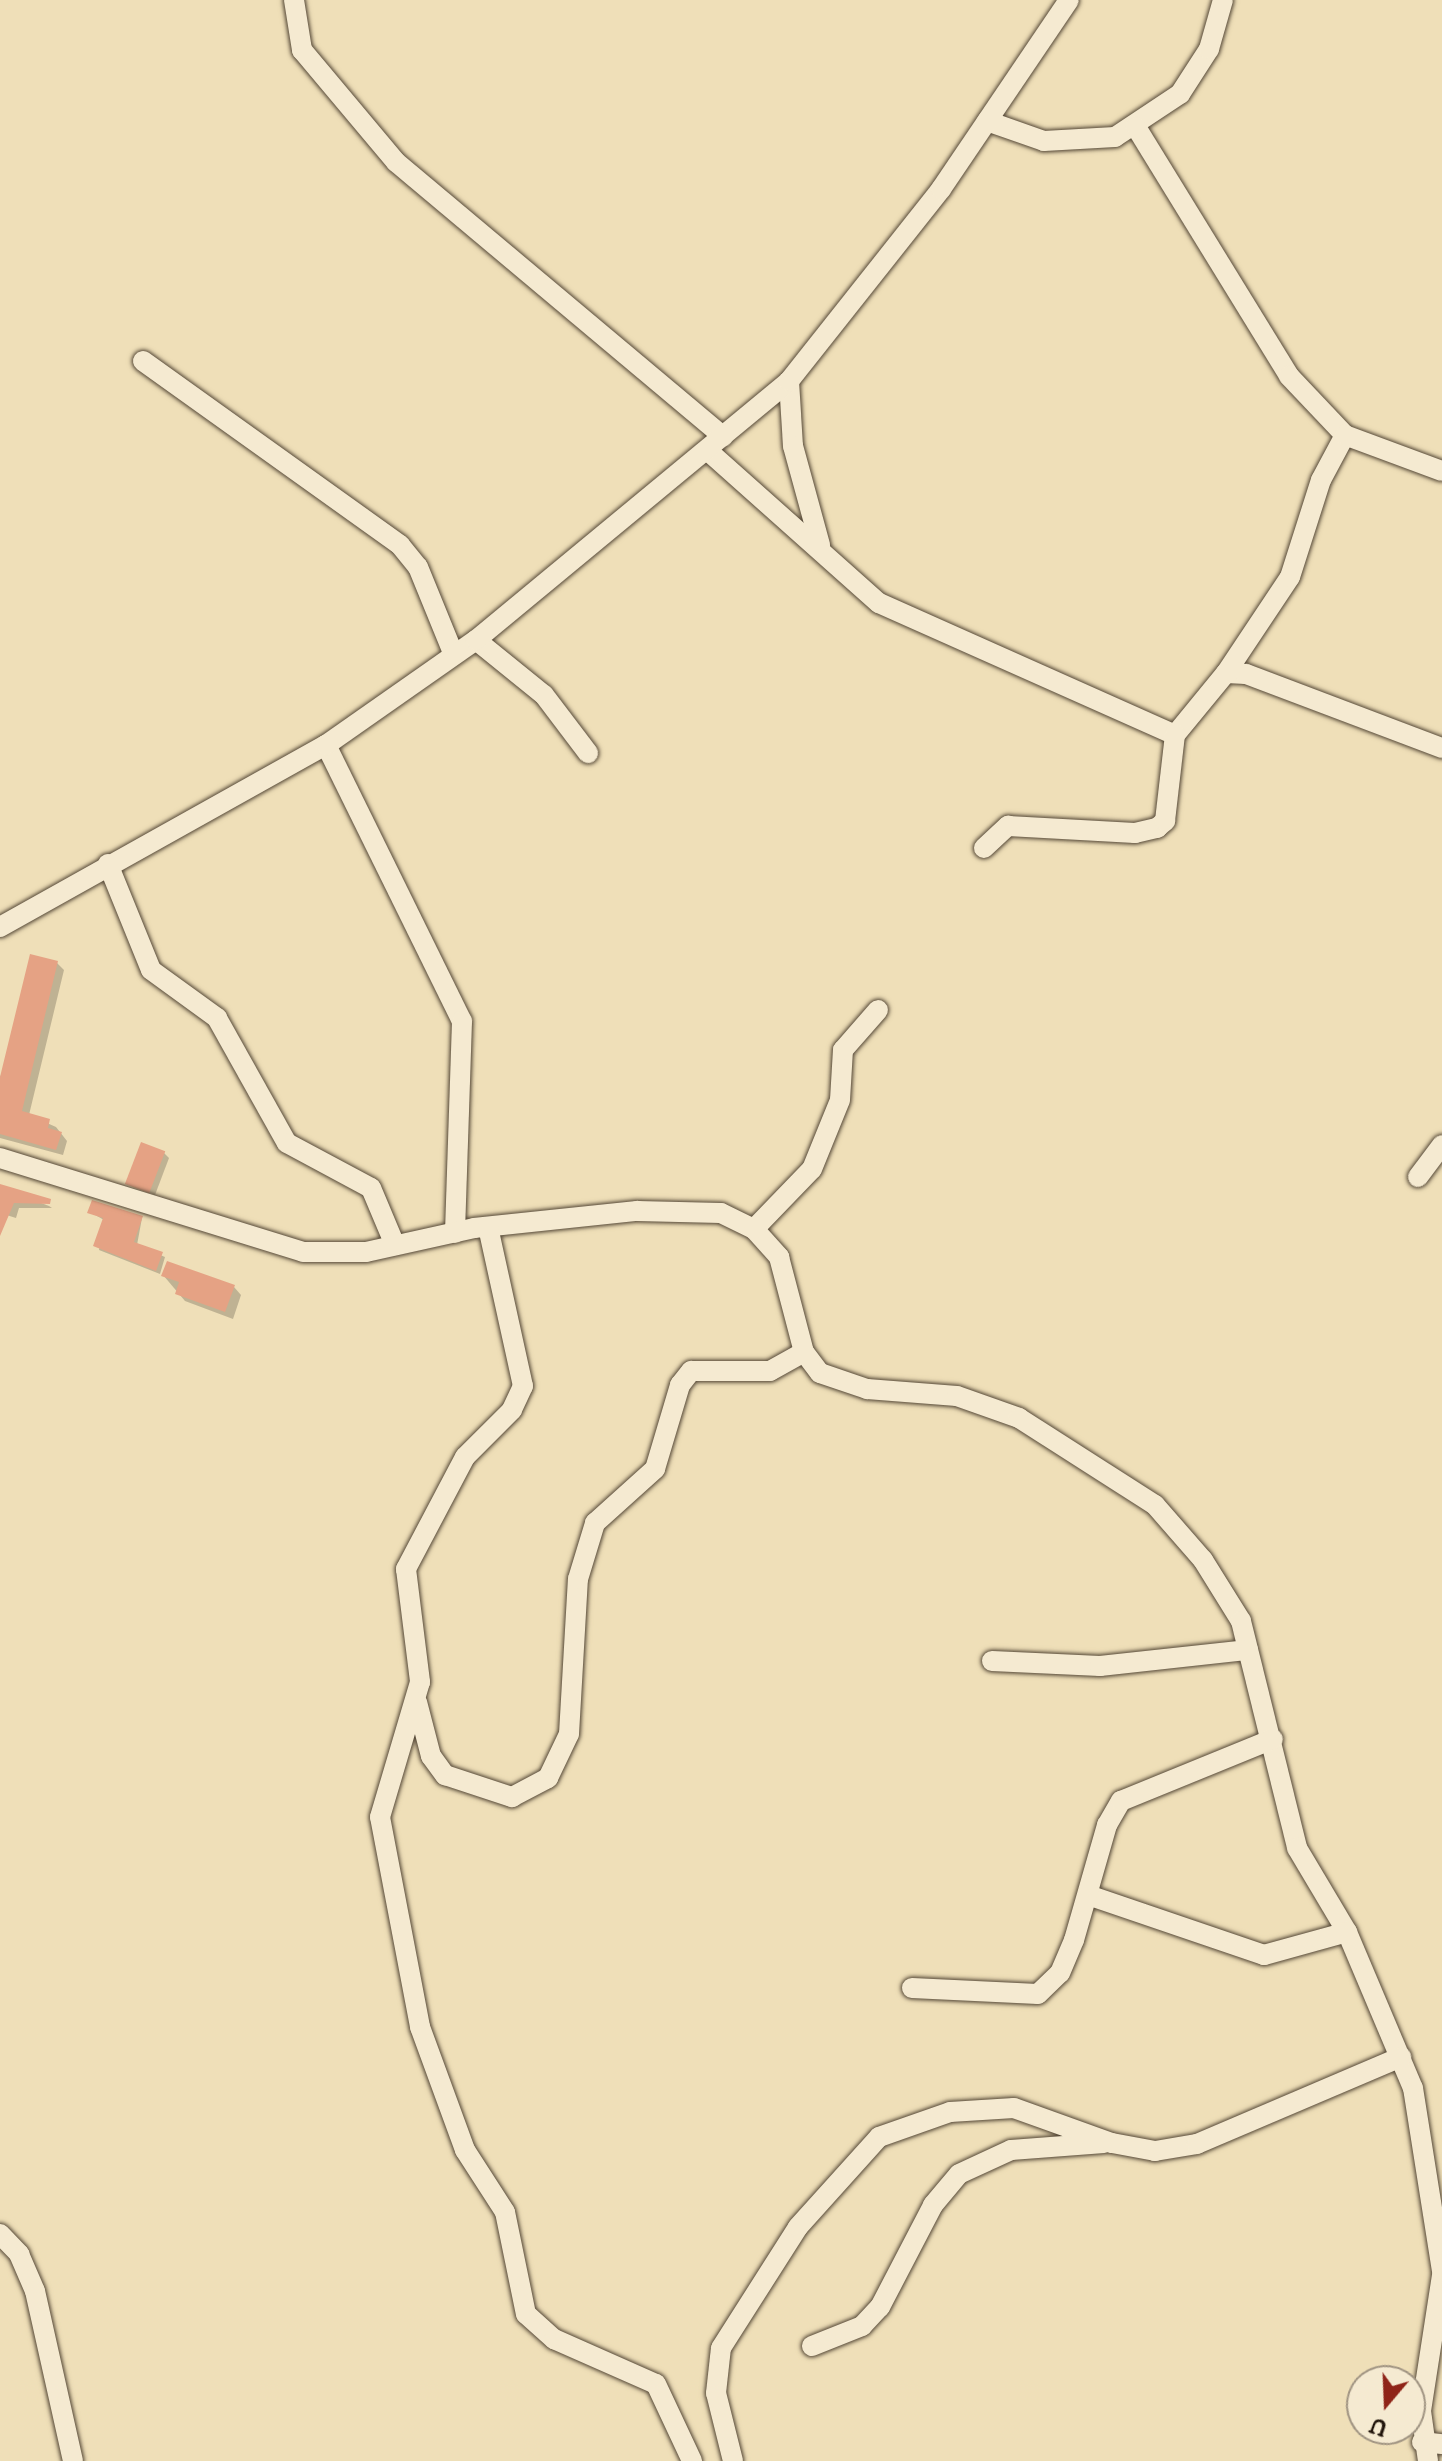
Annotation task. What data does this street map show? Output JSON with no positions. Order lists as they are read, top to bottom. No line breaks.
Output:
{"north":"bottom"}
